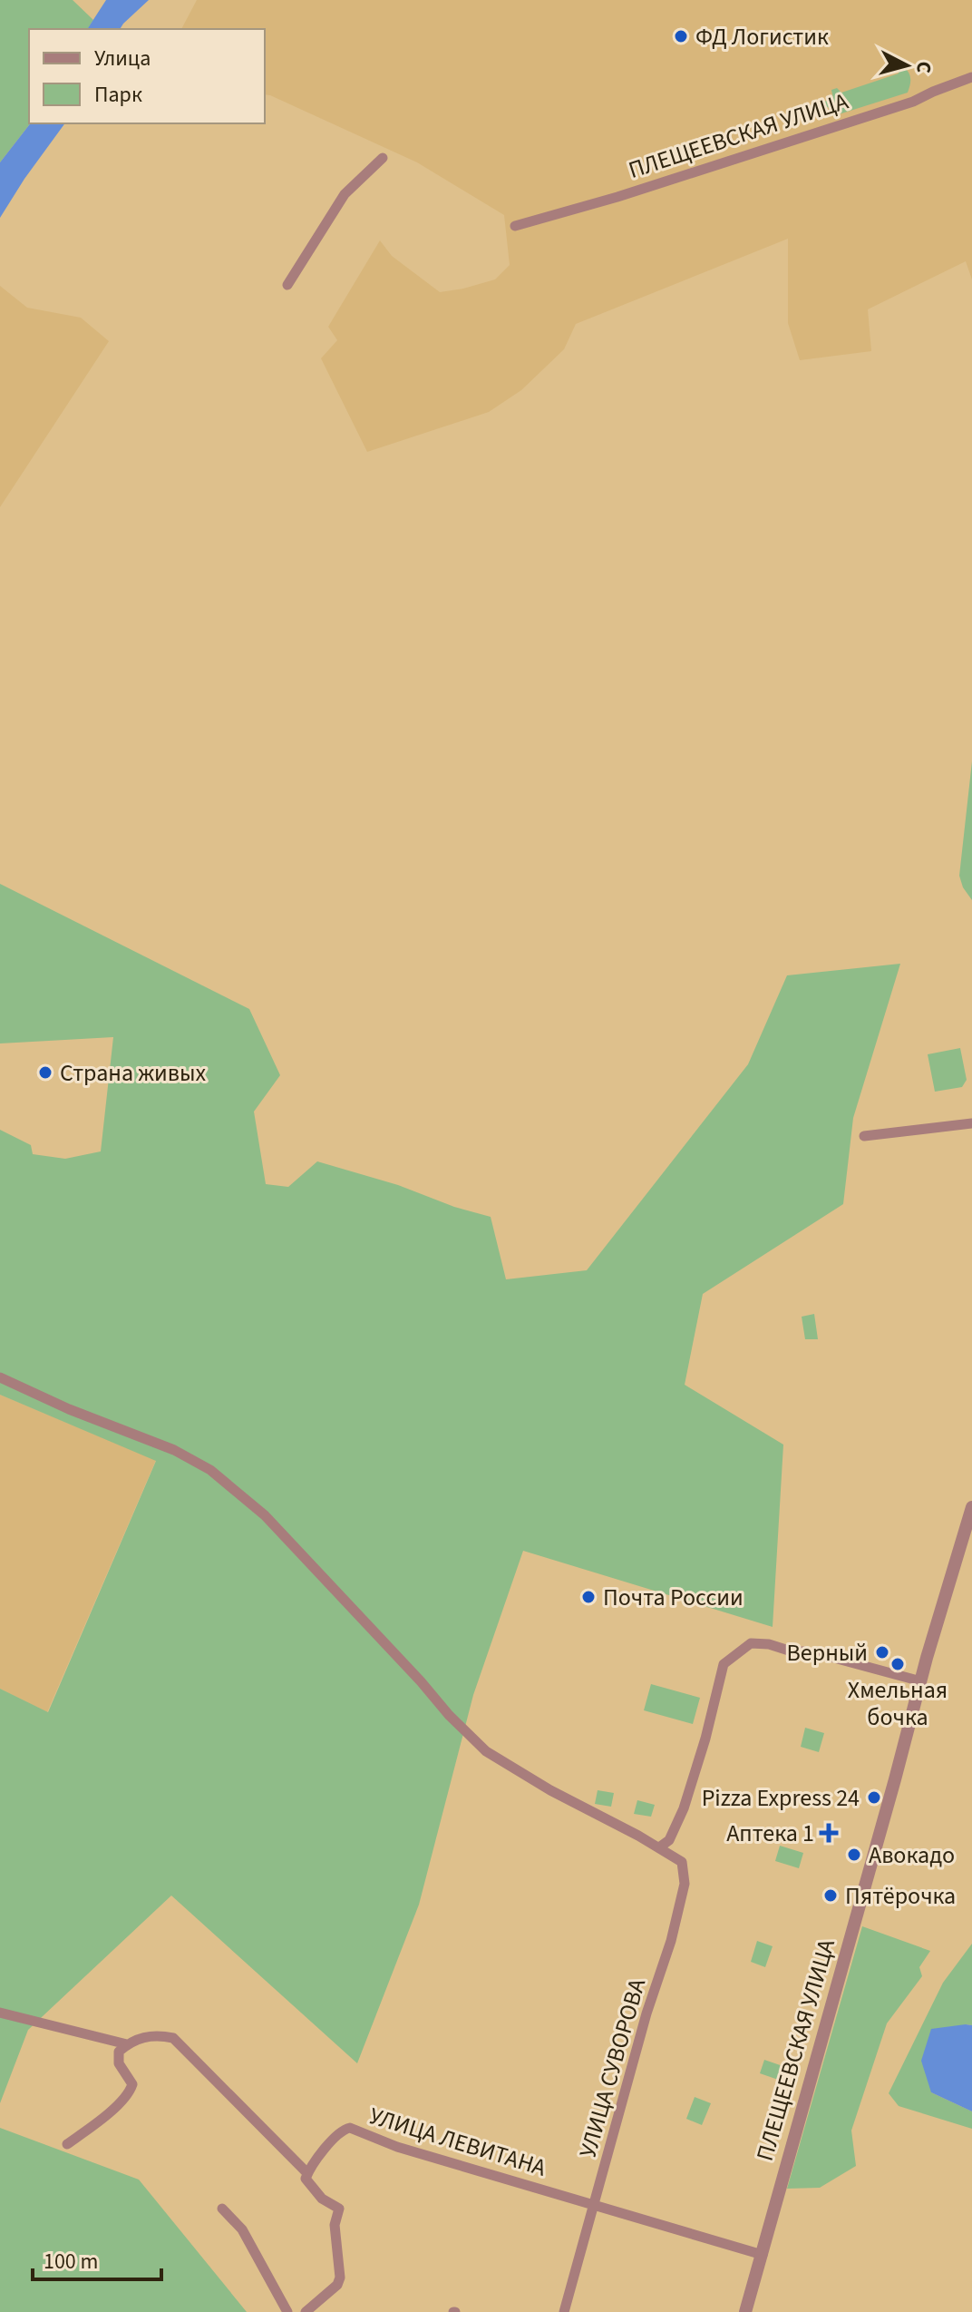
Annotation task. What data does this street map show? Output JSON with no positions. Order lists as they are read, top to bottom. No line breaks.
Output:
{"streets":{"street":["ПЛЕЩЕЕВСКАЯ УЛИЦА","УЛИЦА СУВОРОВА","УЛИЦА ЛЕВИТАНА"]},"crossings":[["ПЛЕЩЕЕВСКАЯ УЛИЦА","УЛИЦА ЛЕВИТАНА"],["УЛИЦА СУВОРОВА","УЛИЦА ЛЕВИТАНА"]],"places":{"other":["ФД Логистик","Страна живых","Почта России","Верный","Хмельная бочка","Pizza Express 24","Авокадо","Пятёрочка"],"health":["Аптека 1"]},"legend":["Улица","Парк"],"scale_bar":"100 m","north":"right"}
